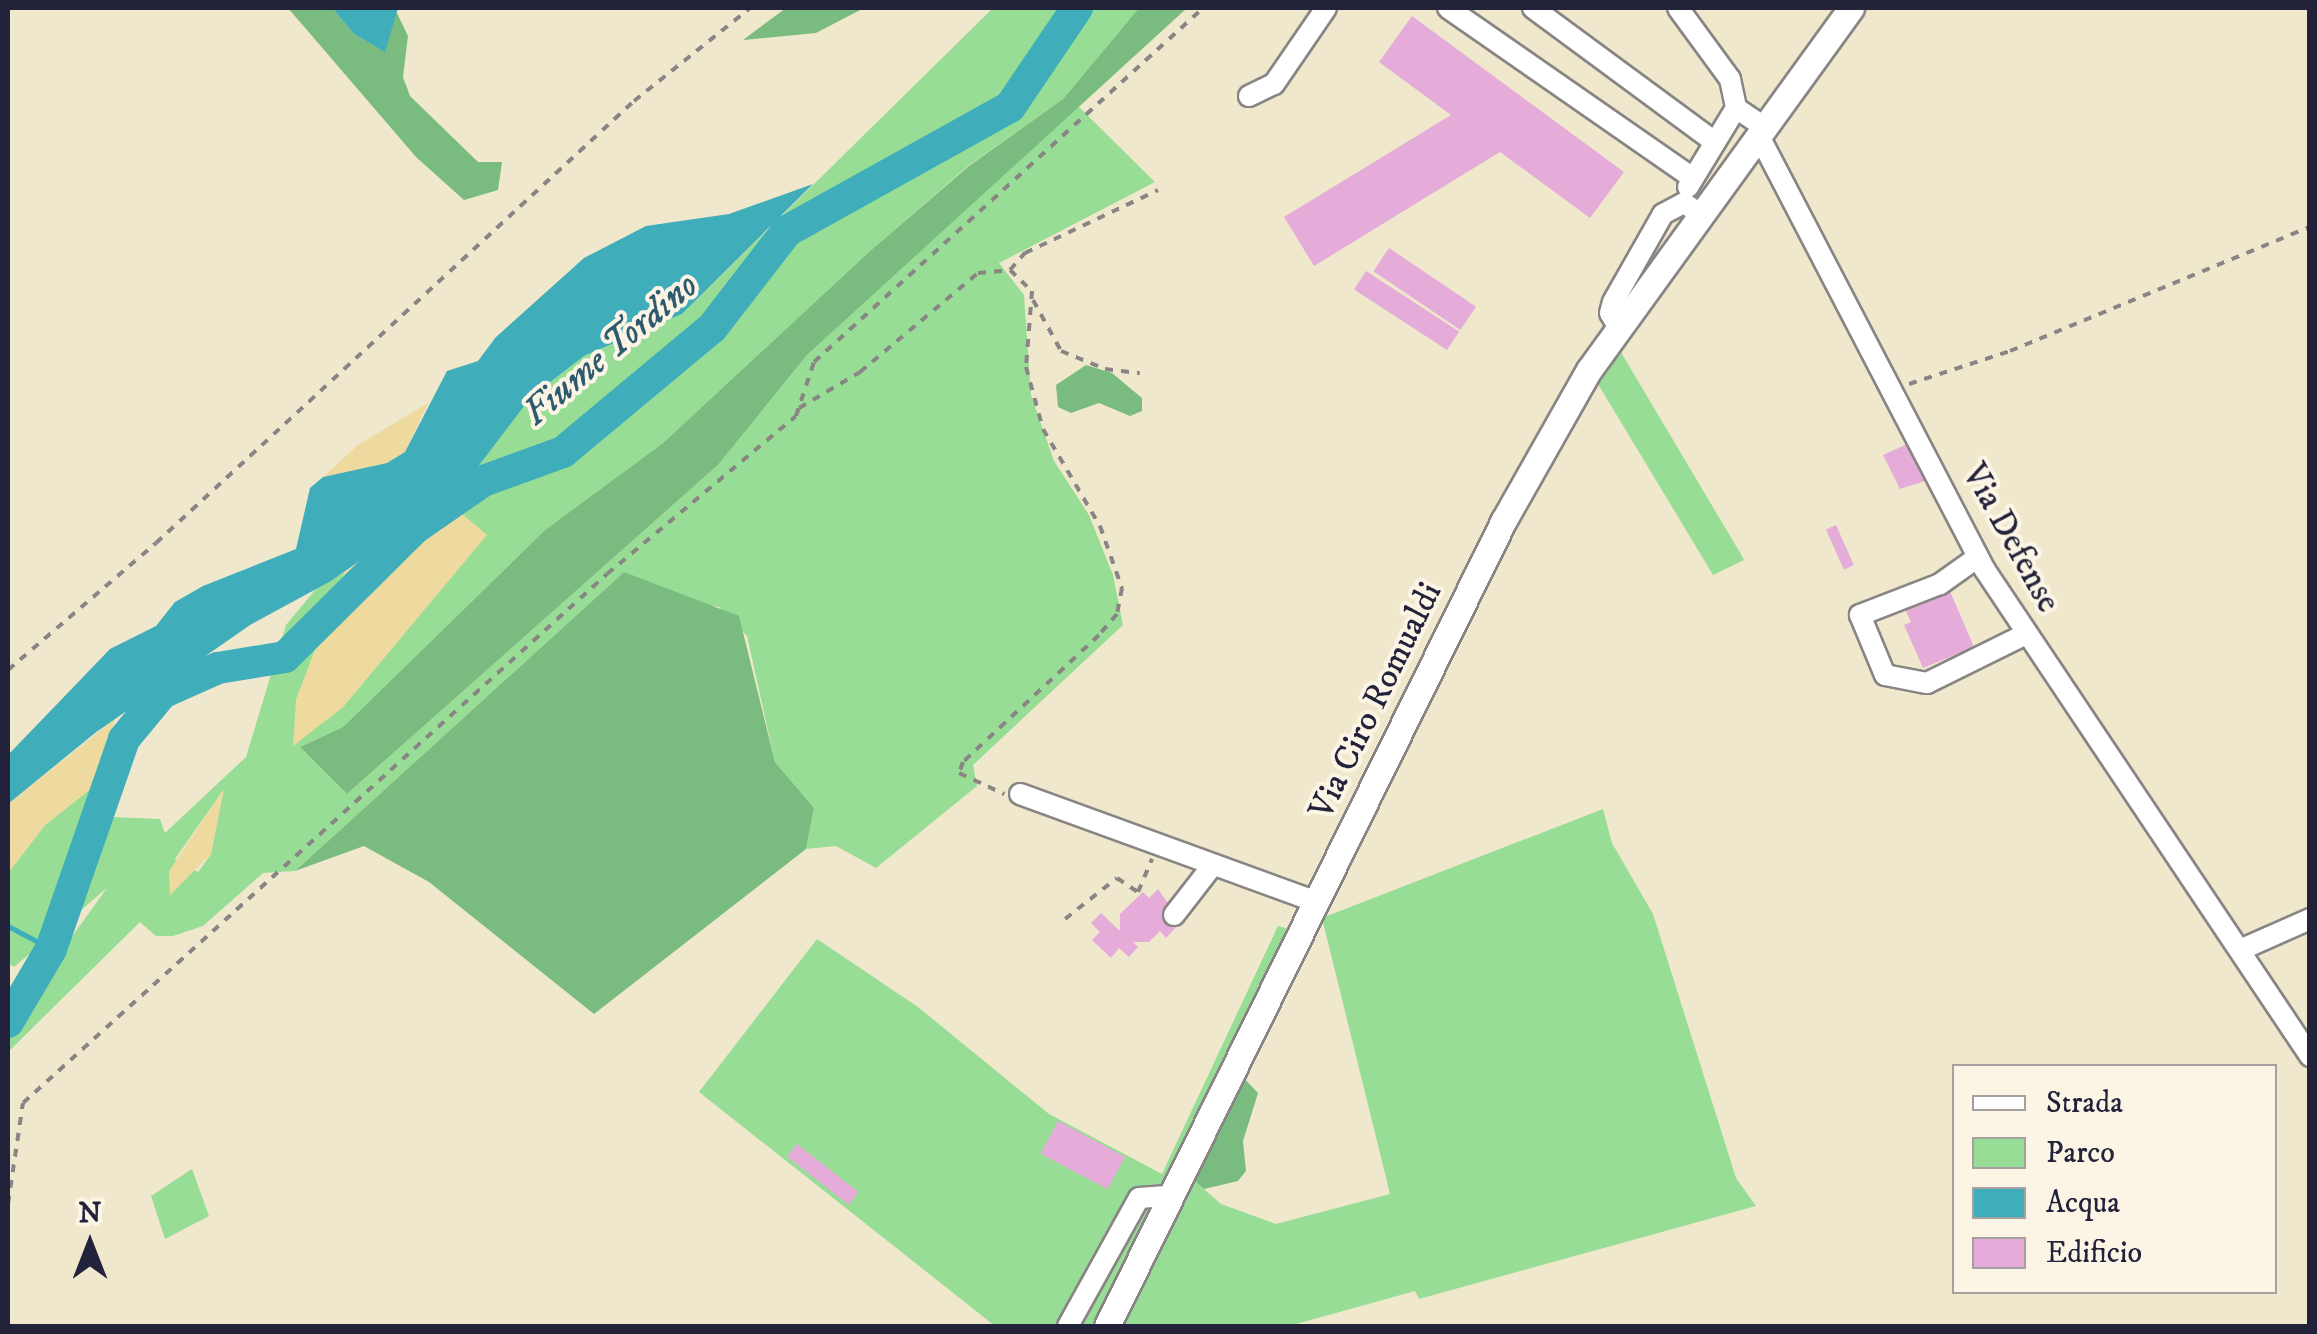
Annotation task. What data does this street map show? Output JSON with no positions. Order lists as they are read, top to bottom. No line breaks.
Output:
{"streets":{"main road":["Via Ciro Romualdi"],"street":["Via Defense"]},"crossings":[["Via Defense","Via Ciro Romualdi"]],"water":["Fiume Tordino"],"legend":["Strada","Parco","Acqua","Edificio"],"north":"top"}
